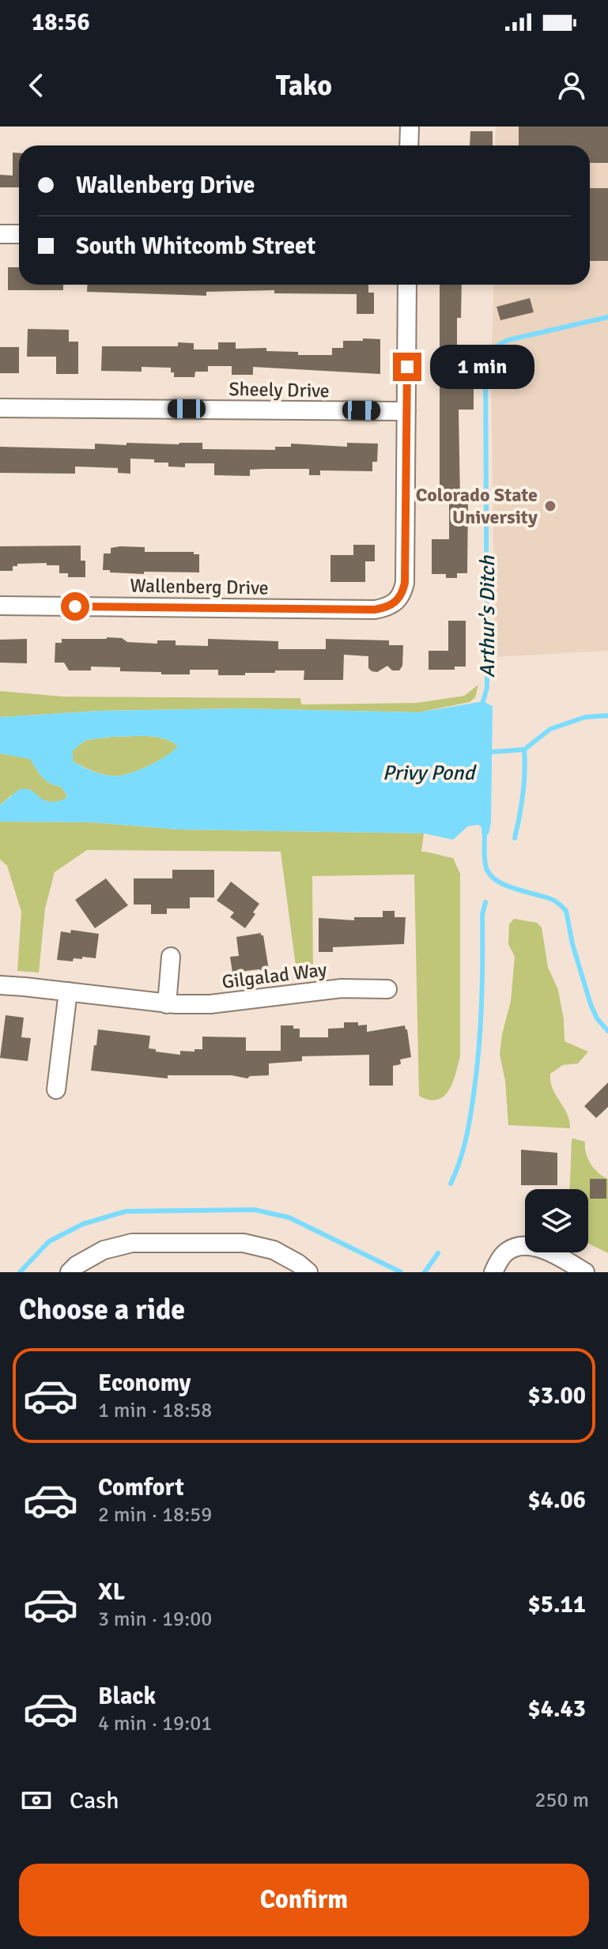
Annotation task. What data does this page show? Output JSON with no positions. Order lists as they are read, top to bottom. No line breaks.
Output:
{"streets":{"street":["Sheely Drive","Wallenberg Drive","Gilgalad Way"]},"crossings":[["Sheely Drive","Wallenberg Drive"]],"water":["Arthur's Ditch","Privy Pond"],"places":["Colorado State University"],"page":{"status":"18:56","header":"Tako","banner":["Wallenberg Drive","South Whitcomb Street"],"bubble":"1 min","heading":"Choose a ride","list":[{"name":"Economy","note":"1 min · 18:58","value":"$3.00"},{"name":"Comfort","note":"2 min · 18:59","value":"$4.06"},{"name":"XL","note":"3 min · 19:00","value":"$5.11"},{"name":"Black","note":"4 min · 19:01","value":"$4.43"}],"pay":["Cash","250 m"],"buttons":"Confirm"}}
